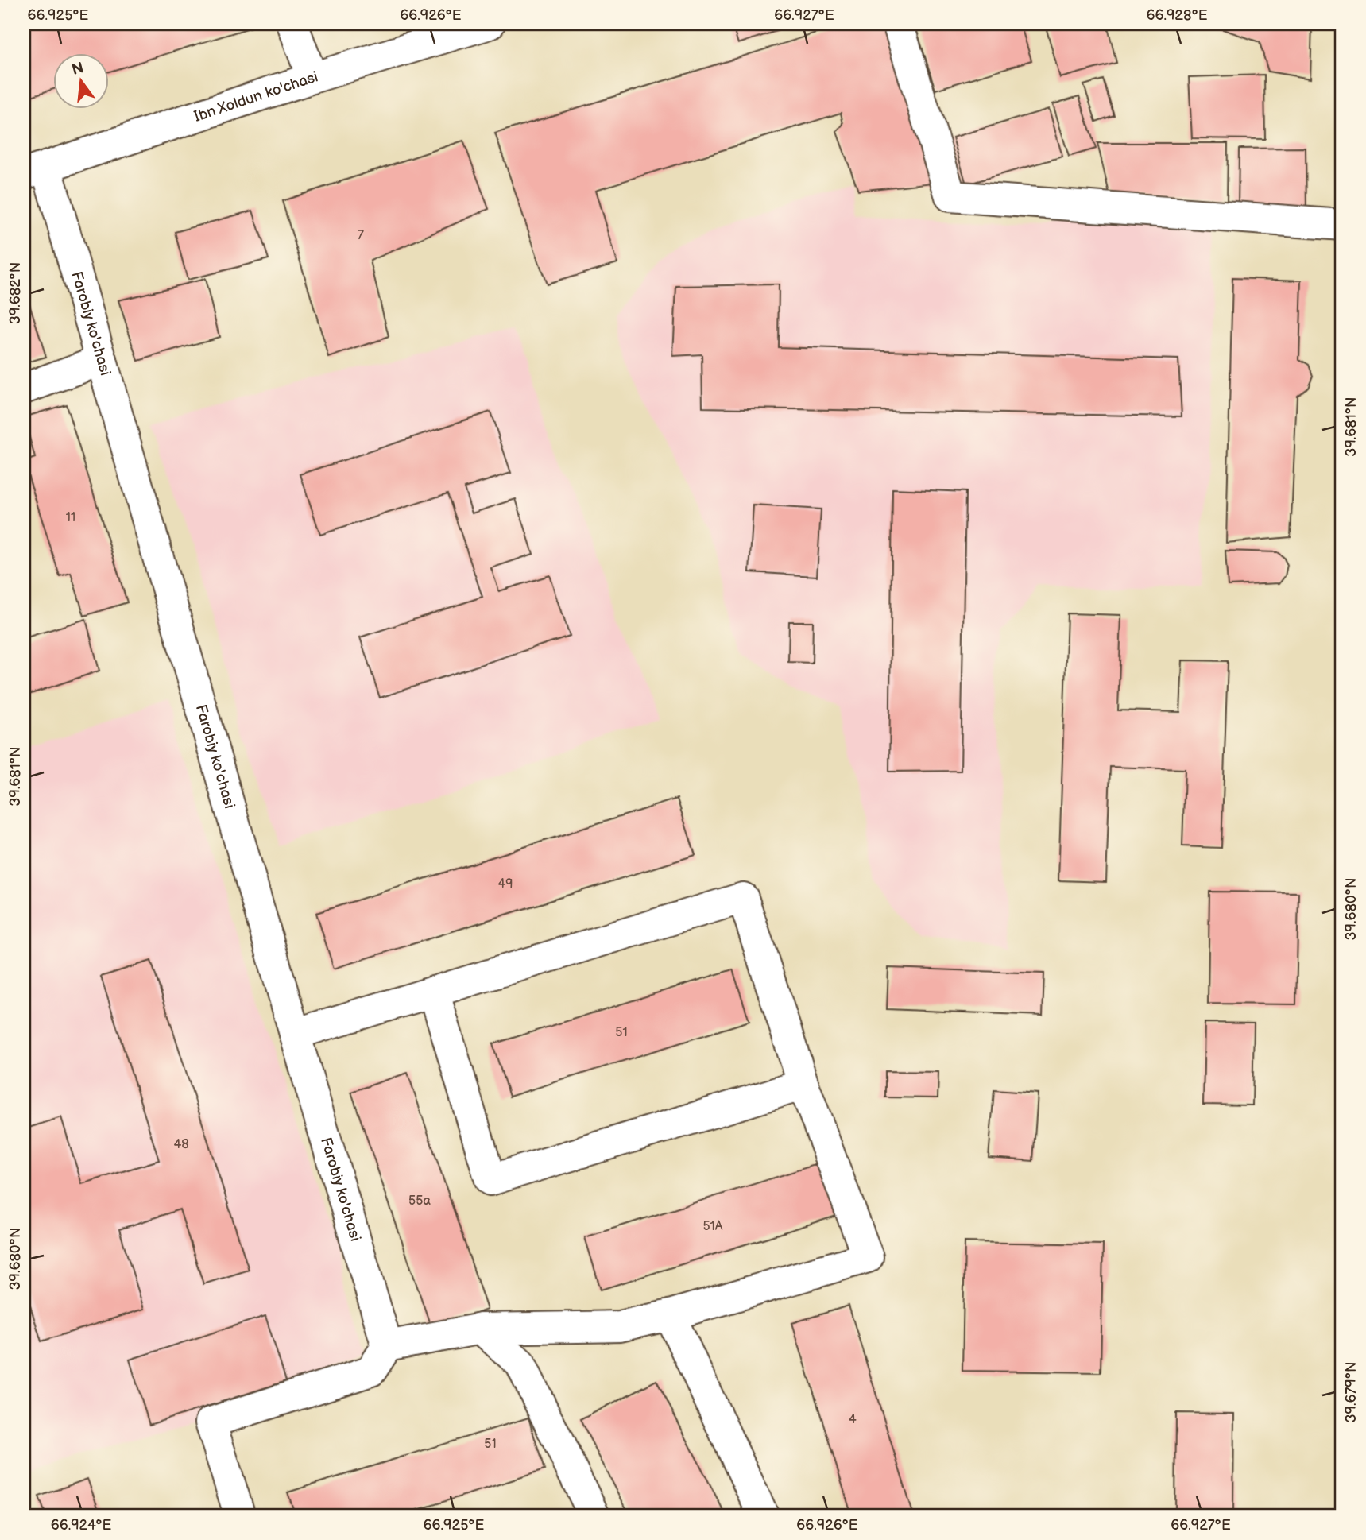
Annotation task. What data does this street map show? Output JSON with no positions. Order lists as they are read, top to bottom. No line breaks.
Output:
{"streets":{"street":["Ibn Xoldun ko'chasi","Farobiy ko'chasi"]},"crossings":[["Ibn Xoldun ko'chasi","Farobiy ko'chasi"]],"house_numbers":["7","11","49","51","48","55а","51A","4","51"],"north":"top","coordinates":["66.925°E","66.926°E","66.927°E","66.928°E","39.682°N","39.681°N","39.680°N","39.679°N","66.924°E"]}
